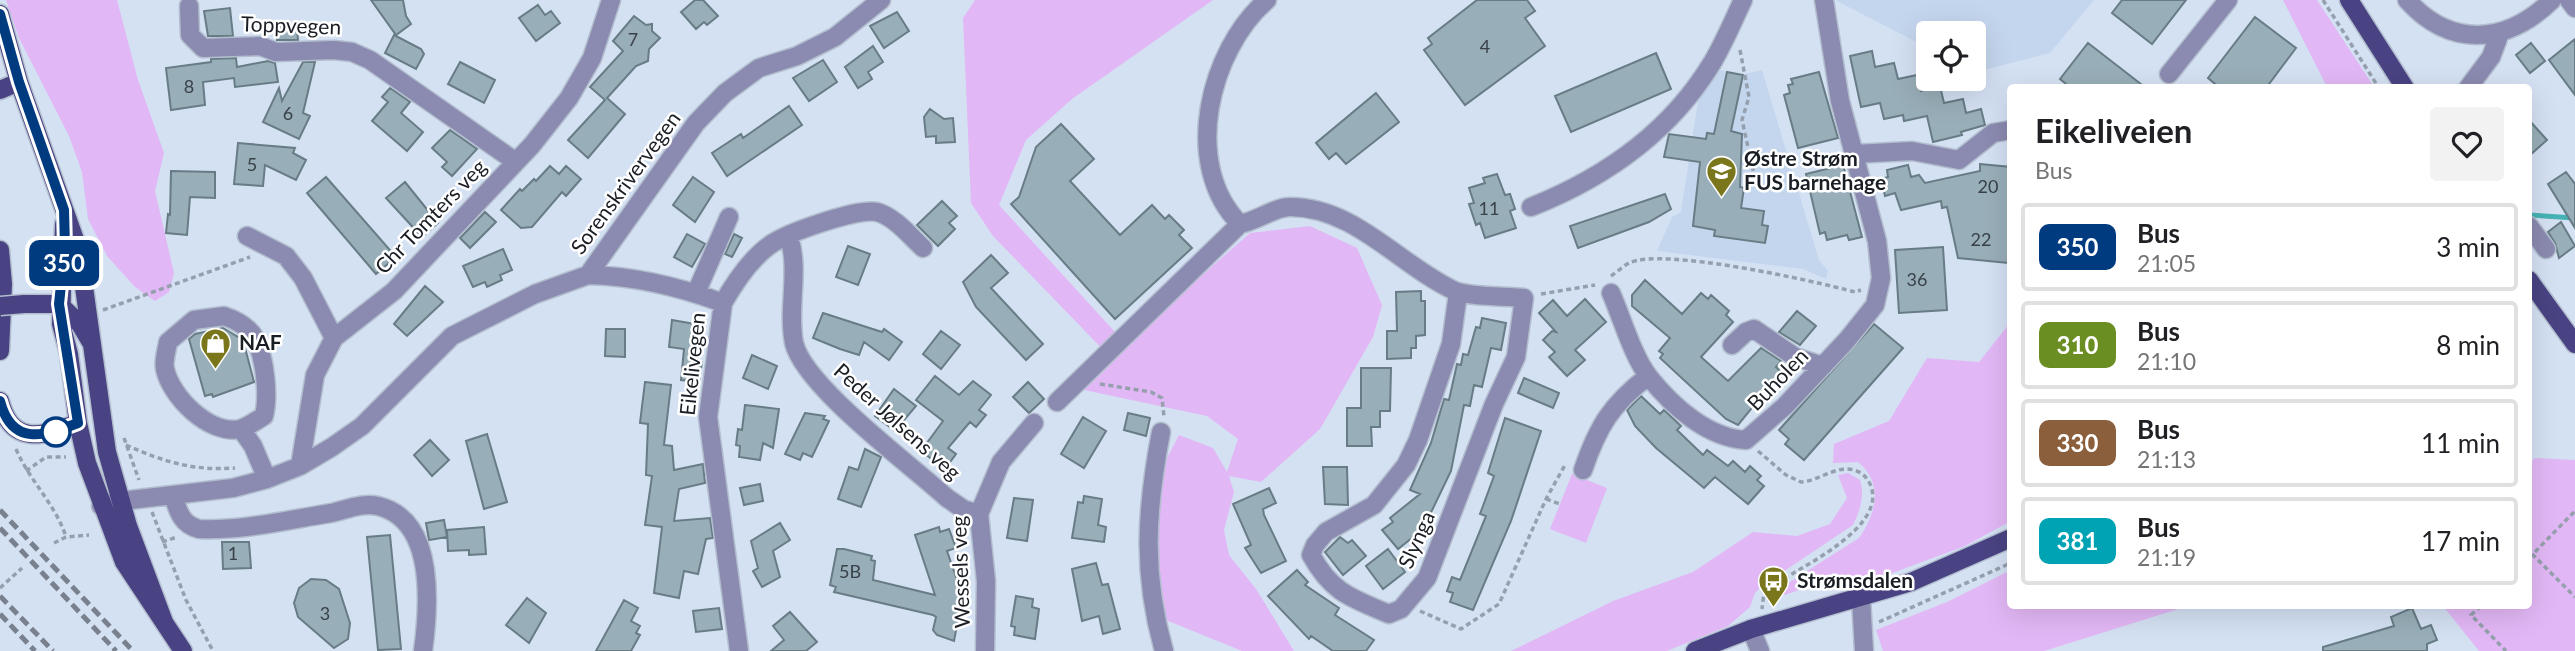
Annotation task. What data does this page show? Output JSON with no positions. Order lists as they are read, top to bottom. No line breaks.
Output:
{"streets":{"street":["Toppvegen","Sorenskrivervegen","Chr Tomters veg","Eikelivegen","Buholen","Peder Jølsens veg","Slynga","Wessels veg"]},"crossings":[["Toppvegen","Chr Tomters veg"],["Sorenskrivervegen","Chr Tomters veg"],["Sorenskrivervegen","Eikelivegen"],["Peder Jølsens veg","Wessels veg"]],"places":{"school or university":["Østre Strøm FUS barnehage"],"shop":["NAF"],"bus stop":["Strømsdalen"]},"lines":["bus line 350"],"house_numbers":["7","4","8","6","5","20","11","22","36","1","5B","3"],"page":{"on_map":"350","heading":["Eikeliveien","Bus"],"list":[{"mark":"350","name":"Bus","note":"21:05","value":"3 min"},{"mark":"310","name":"Bus","note":"21:10","value":"8 min"},{"mark":"330","name":"Bus","note":"21:13","value":"11 min"},{"mark":"381","name":"Bus","note":"21:19","value":"17 min"}]}}
